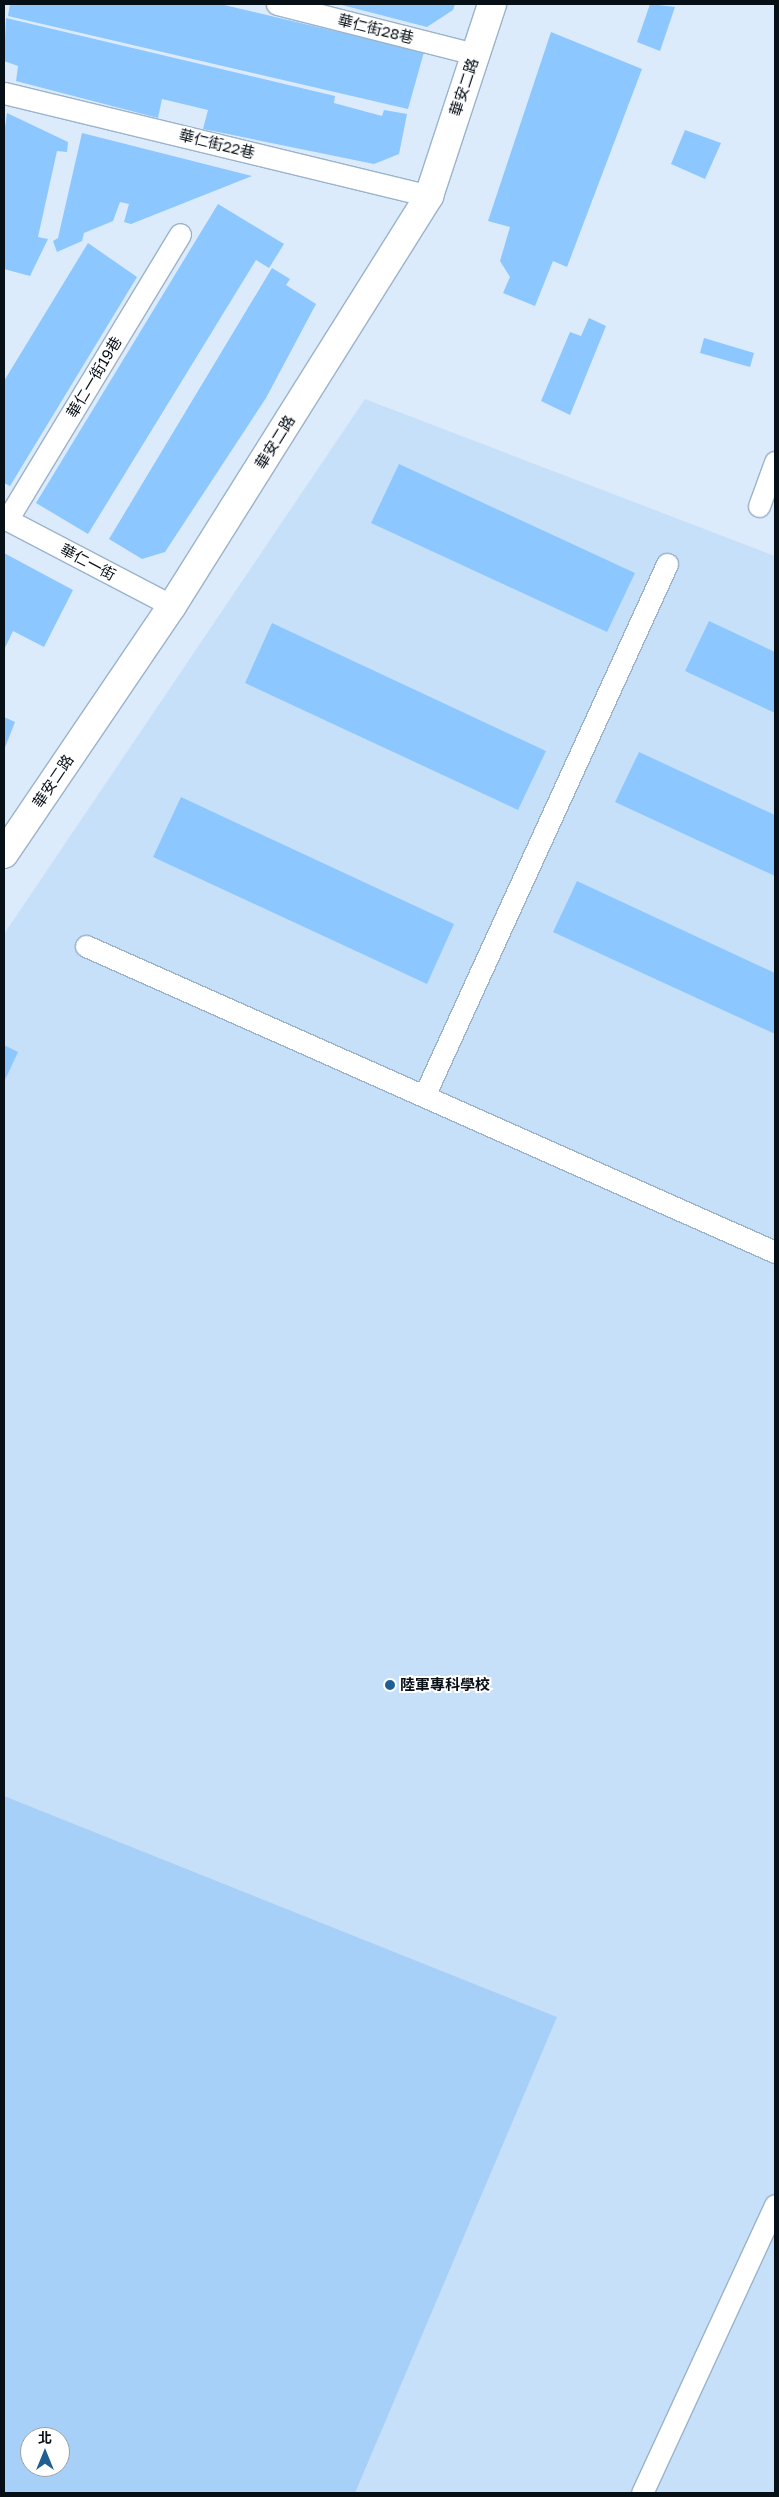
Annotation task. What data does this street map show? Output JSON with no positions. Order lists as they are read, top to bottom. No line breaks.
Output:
{"streets":{"street":["華安二路"],"lane":["華仁街28巷","華仁街22巷","華仁一街19巷","華仁一街"]},"crossings":[["華仁街28巷","華安二路"],["華安二路","華仁街22巷"],["華安二路","華仁一街"],["華仁一街19巷","華仁一街"]],"places":["陸軍專科學校"],"north":"top"}
